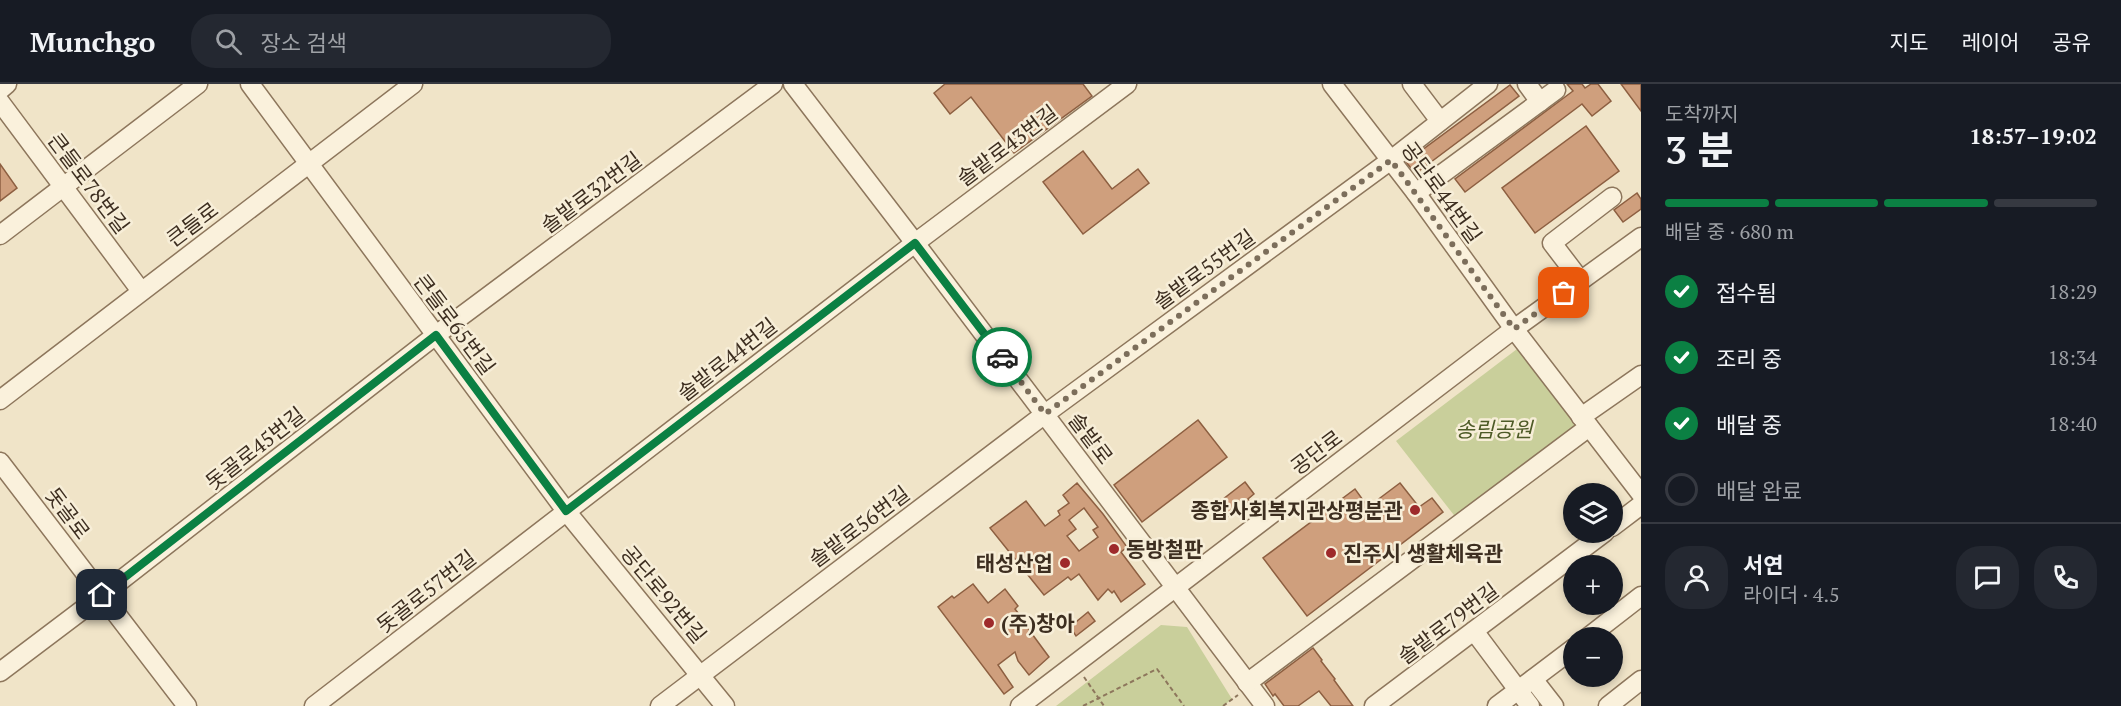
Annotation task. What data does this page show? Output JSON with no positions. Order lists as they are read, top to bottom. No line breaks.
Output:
{"streets":{"street":["솔밭로43번길","큰들로78번길","솔밭로32번길","공단로44번길","큰들로","솔밭로55번길","큰들로65번길","솔밭로44번길","솔밭로","돗골로45번길","공단로","돗골로","솔밭로56번길","돗골로57번길","공단로92번길","솔밭로79번길"]},"crossings":[["솔밭로43번길","솔밭로44번길"],["솔밭로43번길","솔밭로"],["큰들로78번길","큰들로"],["솔밭로32번길","큰들로65번길"],["솔밭로32번길","돗골로45번길"],["공단로44번길","솔밭로55번길"],["공단로44번길","공단로"],["큰들로","큰들로65번길"],["솔밭로55번길","솔밭로"],["솔밭로55번길","솔밭로56번길"],["큰들로65번길","솔밭로44번길"],["큰들로65번길","돗골로45번길"],["큰들로65번길","돗골로57번길"],["큰들로65번길","공단로92번길"],["솔밭로44번길","솔밭로"],["솔밭로44번길","돗골로57번길"],["솔밭로44번길","공단로92번길"],["솔밭로","공단로"],["솔밭로","솔밭로56번길"],["돗골로45번길","돗골로"],["솔밭로56번길","공단로92번길"],["돗골로57번길","공단로92번길"]],"parks":["송림공원"],"places":["종합사회복지관상평분관","동방철판","진주시 생활체육관","태성산업","(주)창아"],"page":{"header":"Munchgo","search":"장소 검색","nav":["지도","레이어","공유"],"heading":["3 분","도착까지","18:57–19:02"],"panel":["서연","라이더 · 4.5"],"bar":"배달 중 · 680 m","list":[["접수됨","18:29"],["조리 중","18:34"],["배달 중","18:40"],"배달 완료"],"map_buttons":["+","−"]}}
